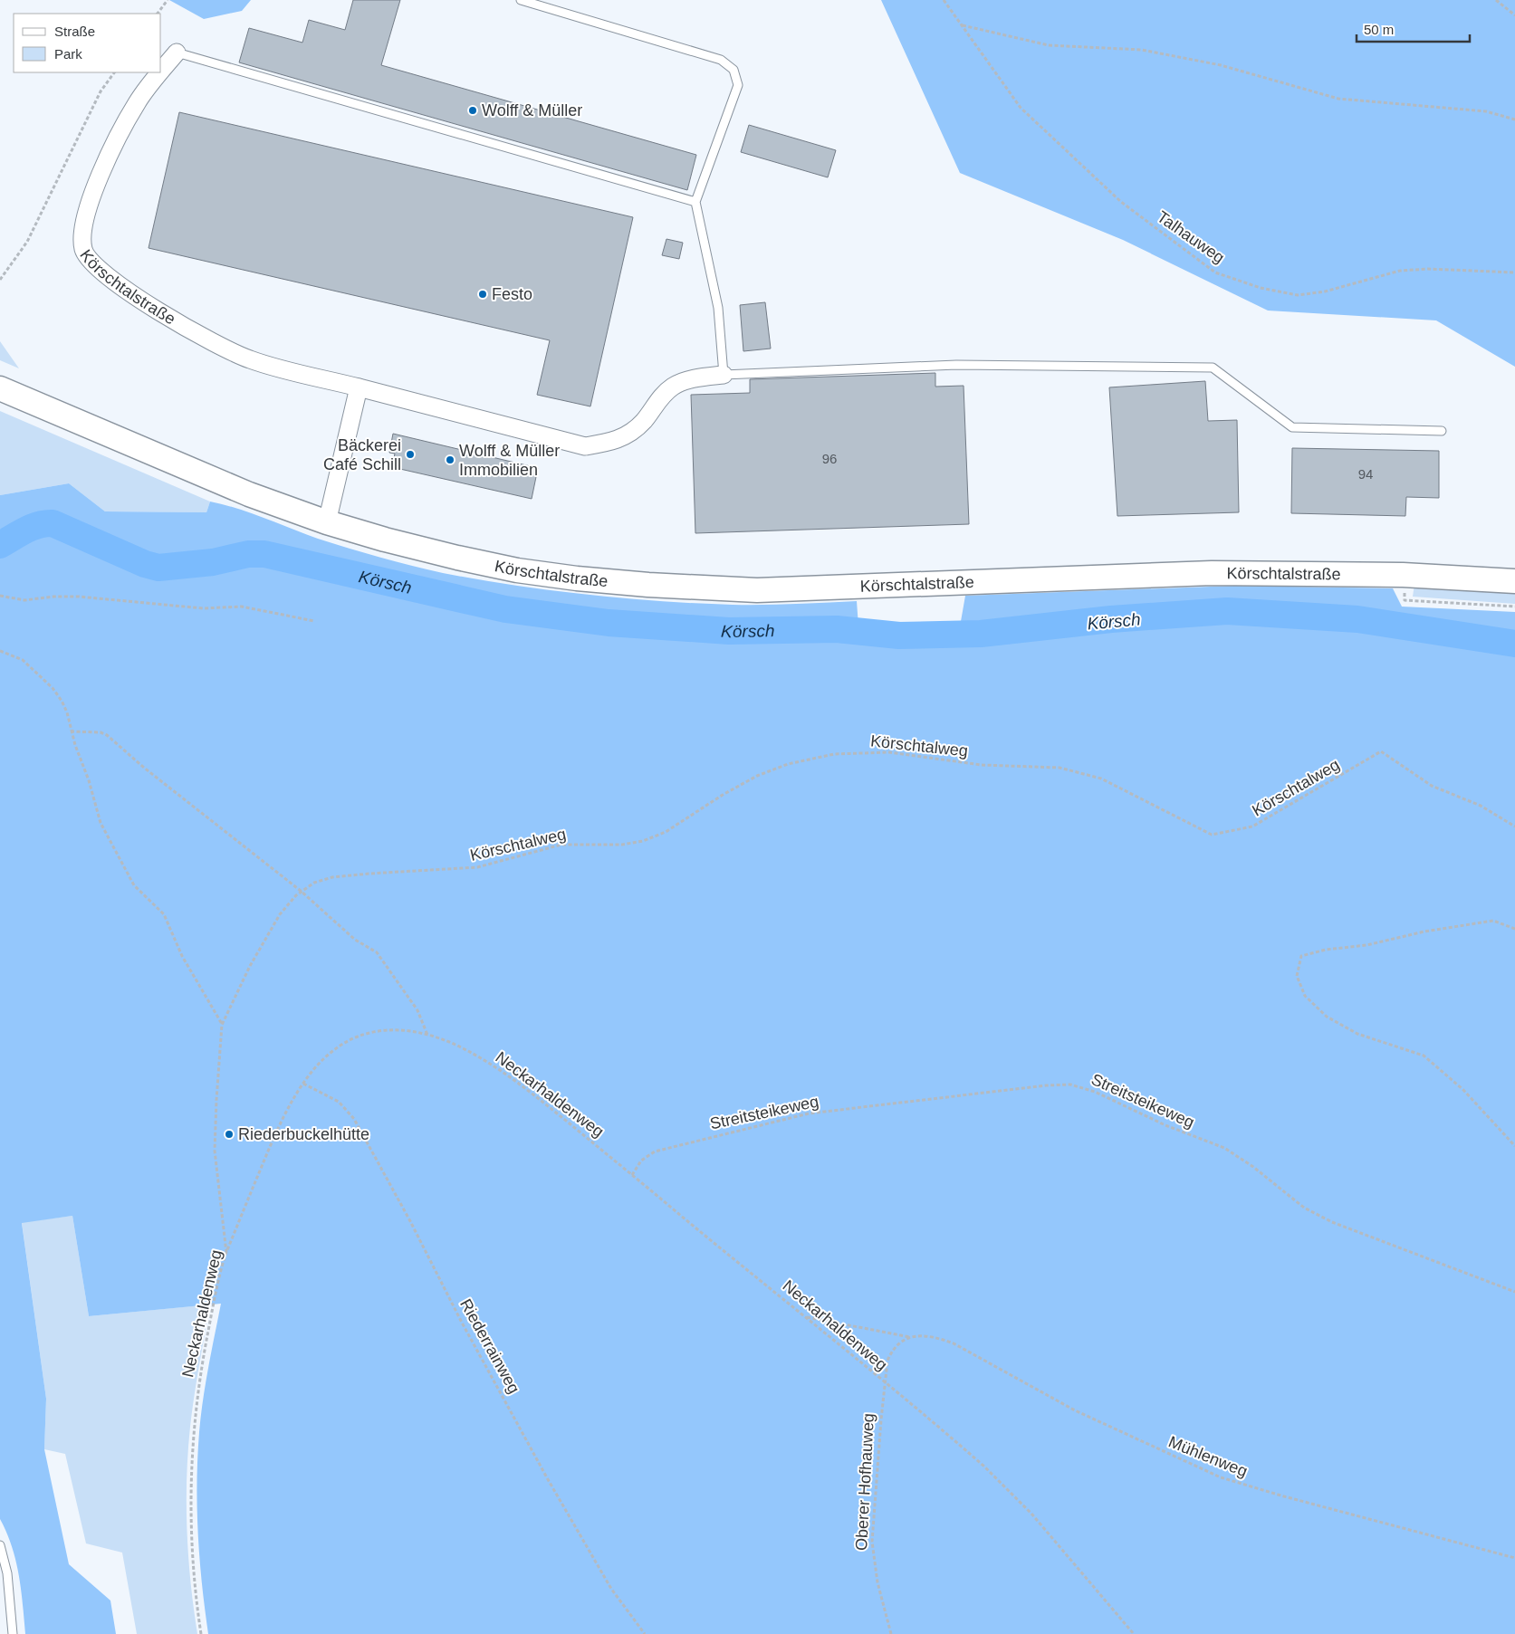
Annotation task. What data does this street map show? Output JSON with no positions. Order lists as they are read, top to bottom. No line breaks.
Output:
{"streets":{"main road":["Körschtalstraße"],"path":["Talhauweg","Körschtalweg","Neckarhaldenweg","Streitsteikeweg","Riederrainweg","Mühlenweg","Oberer Hofhauweg"]},"crossings":[["Neckarhaldenweg","Streitsteikeweg"],["Neckarhaldenweg","Riederrainweg"],["Neckarhaldenweg","Mühlenweg"],["Neckarhaldenweg","Oberer Hofhauweg"]],"water":["Körsch"],"places":["Wolff & Müller","Festo","Bäckerei Café Schill","Wolff & Müller Immobilien","Riederbuckelhütte"],"house_numbers":["96","94"],"legend":["Straße","Park"],"scale_bar":"50 m"}
